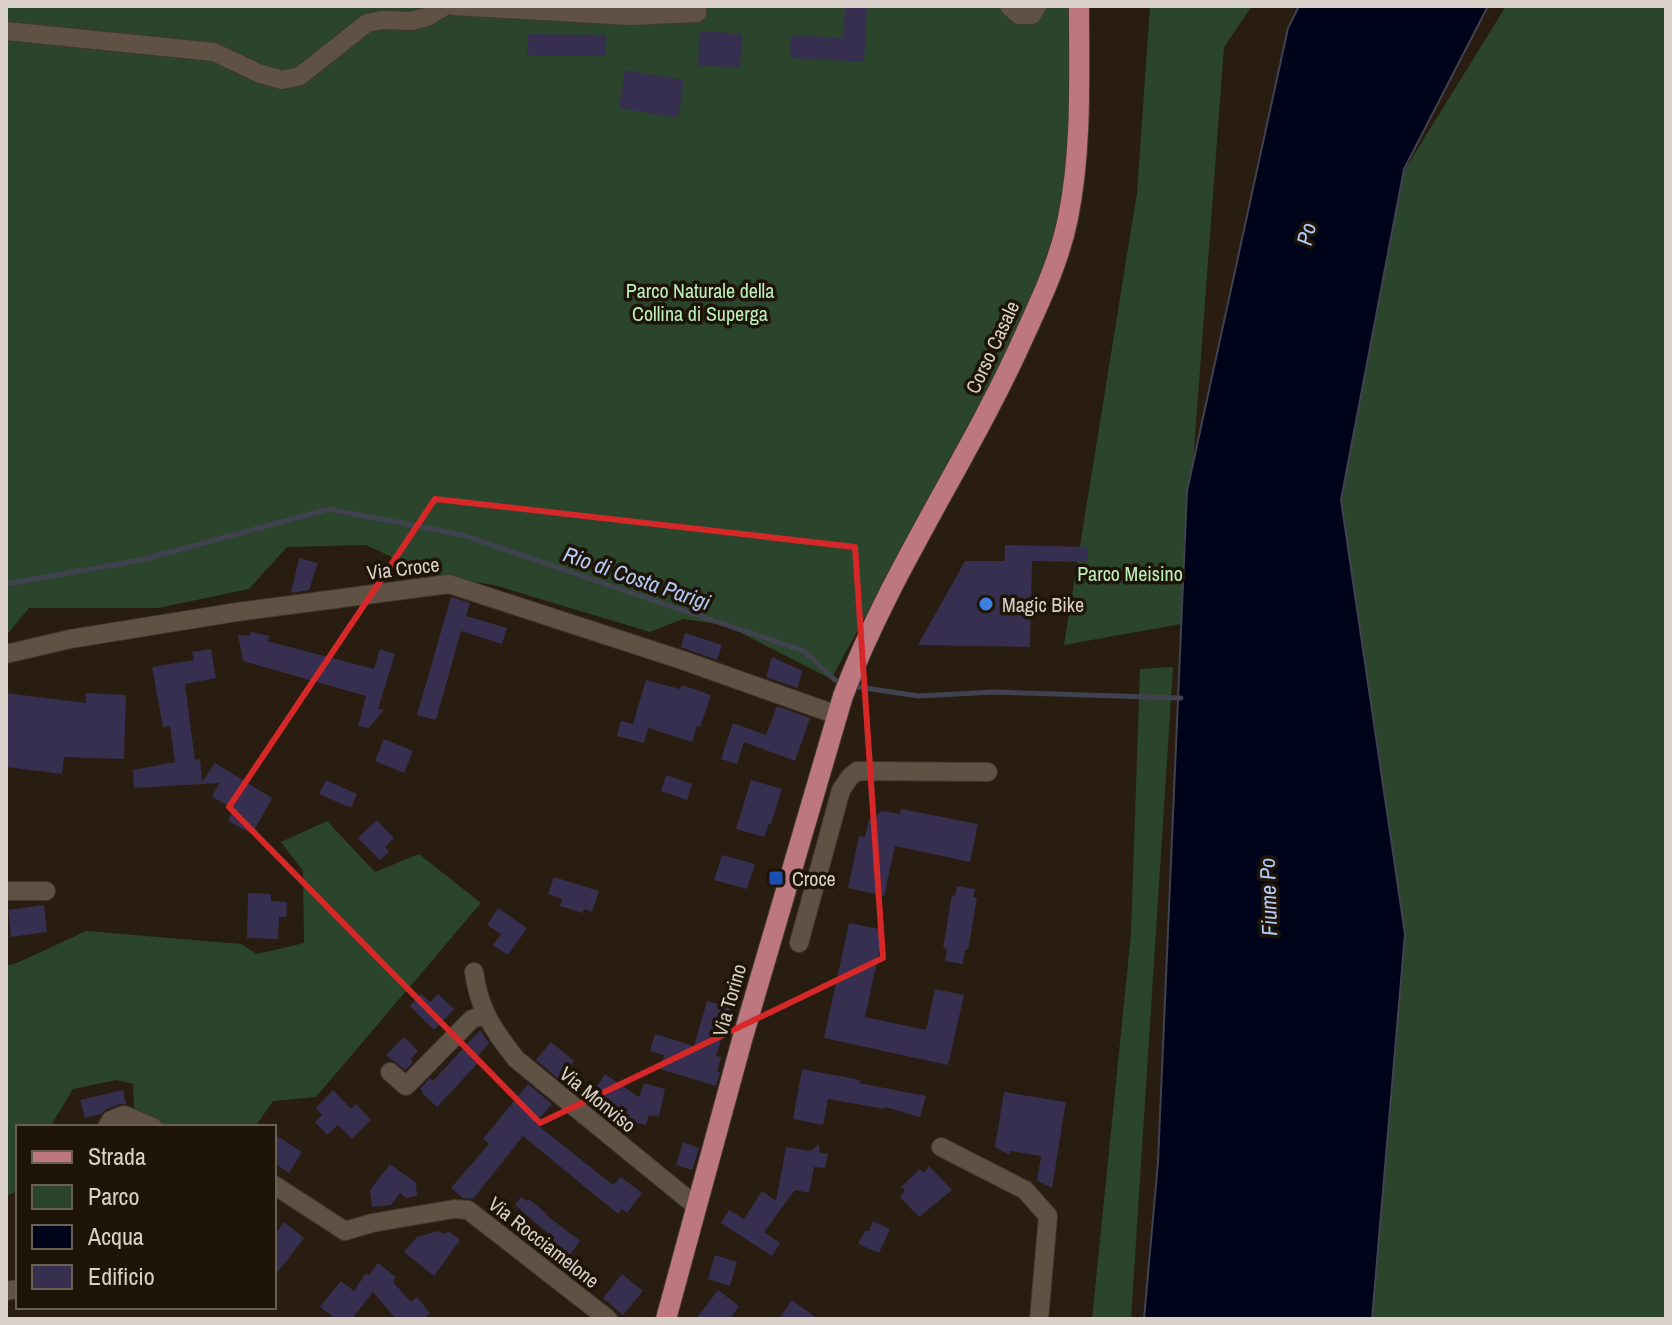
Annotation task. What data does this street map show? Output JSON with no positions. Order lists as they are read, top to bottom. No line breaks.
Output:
{"streets":{"main road":["Corso Casale","Via Torino"],"street":["Via Croce","Via Monviso","Via Rocciamelone"]},"crossings":[["Corso Casale","Via Croce"],["Corso Casale","Via Torino"],["Via Croce","Via Torino"],["Via Torino","Via Monviso"]],"water":["Po","Rio di Costa Parigi","Fiume Po"],"parks":["Parco Naturale della Collina di Superga","Parco Meisino"],"places":{"other":["Magic Bike"],"transit":["Croce"]},"legend":["Strada","Parco","Acqua","Edificio"]}
